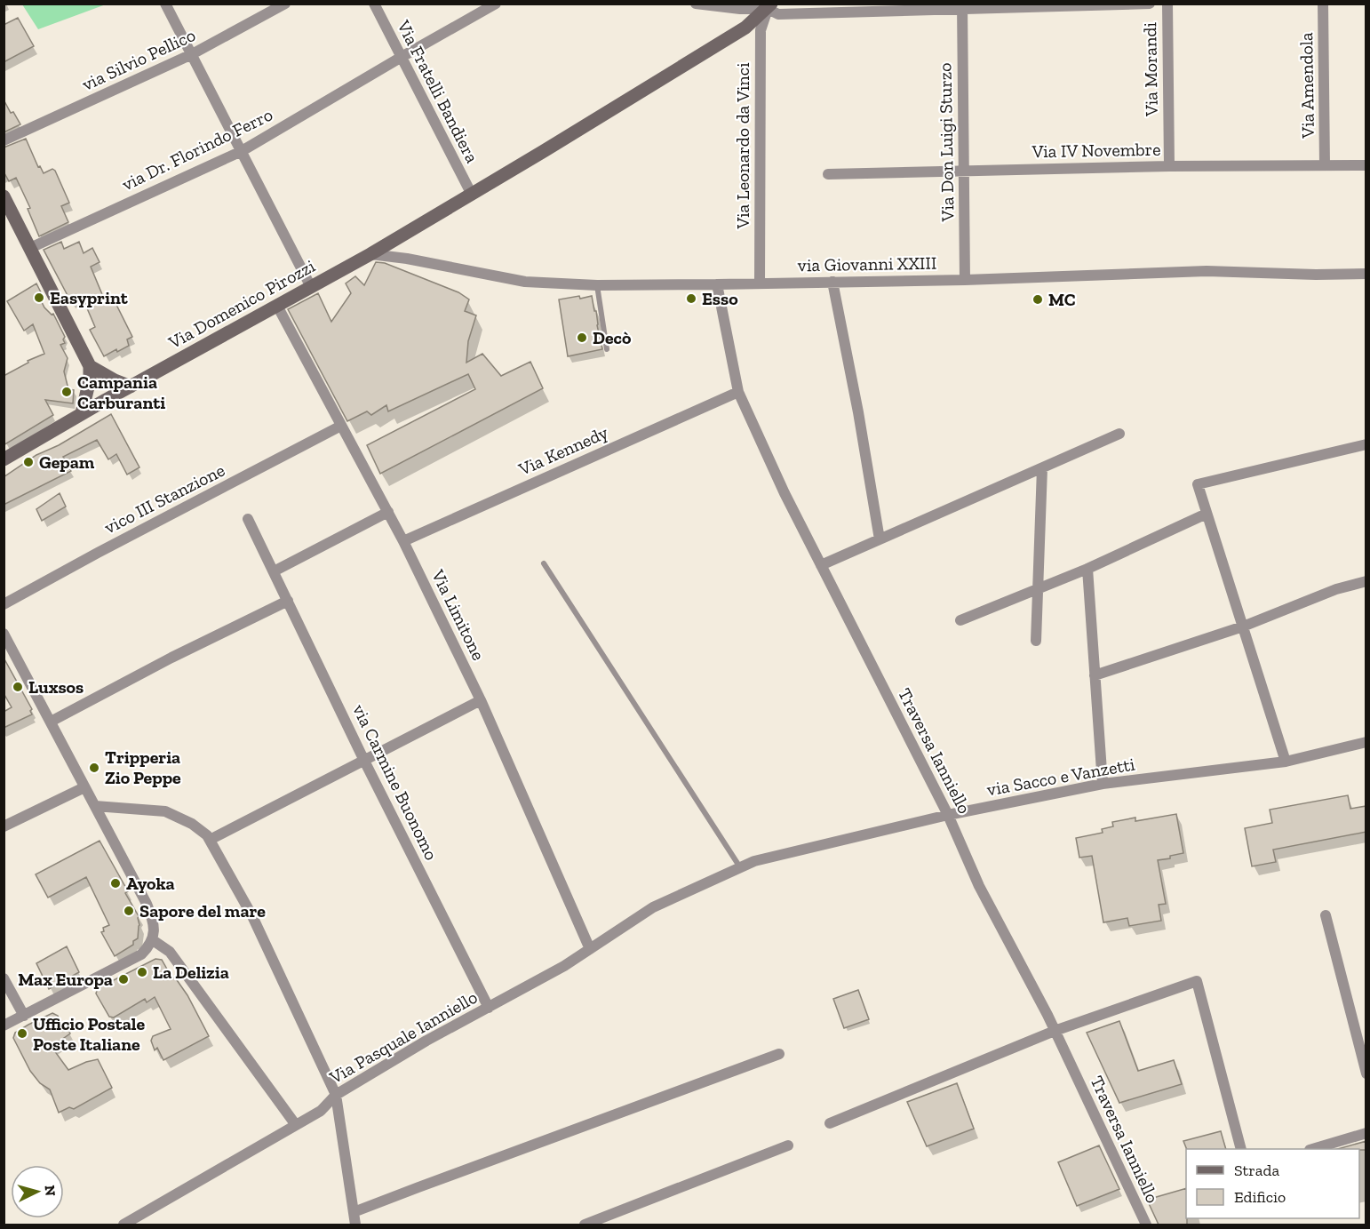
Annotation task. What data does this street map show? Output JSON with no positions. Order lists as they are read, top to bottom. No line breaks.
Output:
{"streets":{"street":["via Silvio Pellico","Via Morandi","Via Amendola","Via Fratelli Bandiera","Via Don Luigi Sturzo","Via Leonardo da Vinci","via Dr. Florindo Ferro","Via IV Novembre","via Giovanni XXIII","Via Domenico Pirozzi","Via Kennedy","vico III Stanzione","Via Limitone","Traversa Ianniello","via Sacco e Vanzetti","via Carmine Buonomo","Via Pasquale Ianniello"]},"crossings":[["Via Morandi","Via IV Novembre"],["Via Amendola","Via IV Novembre"],["Via Fratelli Bandiera","via Dr. Florindo Ferro"],["Via Fratelli Bandiera","Via Domenico Pirozzi"],["Via Don Luigi Sturzo","Via IV Novembre"],["Via Don Luigi Sturzo","via Giovanni XXIII"],["Via Leonardo da Vinci","via Giovanni XXIII"],["Via Leonardo da Vinci","Via Domenico Pirozzi"],["via Giovanni XXIII","Via Domenico Pirozzi"],["via Giovanni XXIII","Traversa Ianniello"],["Via Domenico Pirozzi","Via Limitone"],["Via Kennedy","Via Limitone"],["Via Kennedy","Traversa Ianniello"],["vico III Stanzione","Via Limitone"],["Via Limitone","Via Pasquale Ianniello"],["Traversa Ianniello","via Sacco e Vanzetti"],["via Sacco e Vanzetti","Via Pasquale Ianniello"],["via Carmine Buonomo","Via Pasquale Ianniello"]],"places":["Easyprint","Esso","MC","Decò","Campania Carburanti","Gepam","Luxsos","Tripperia Zio Peppe","Ayoka","Sapore del mare","La Delizia","Max Europa","Ufficio Postale Poste Italiane"],"legend":["Strada","Edificio"],"north":"right"}
